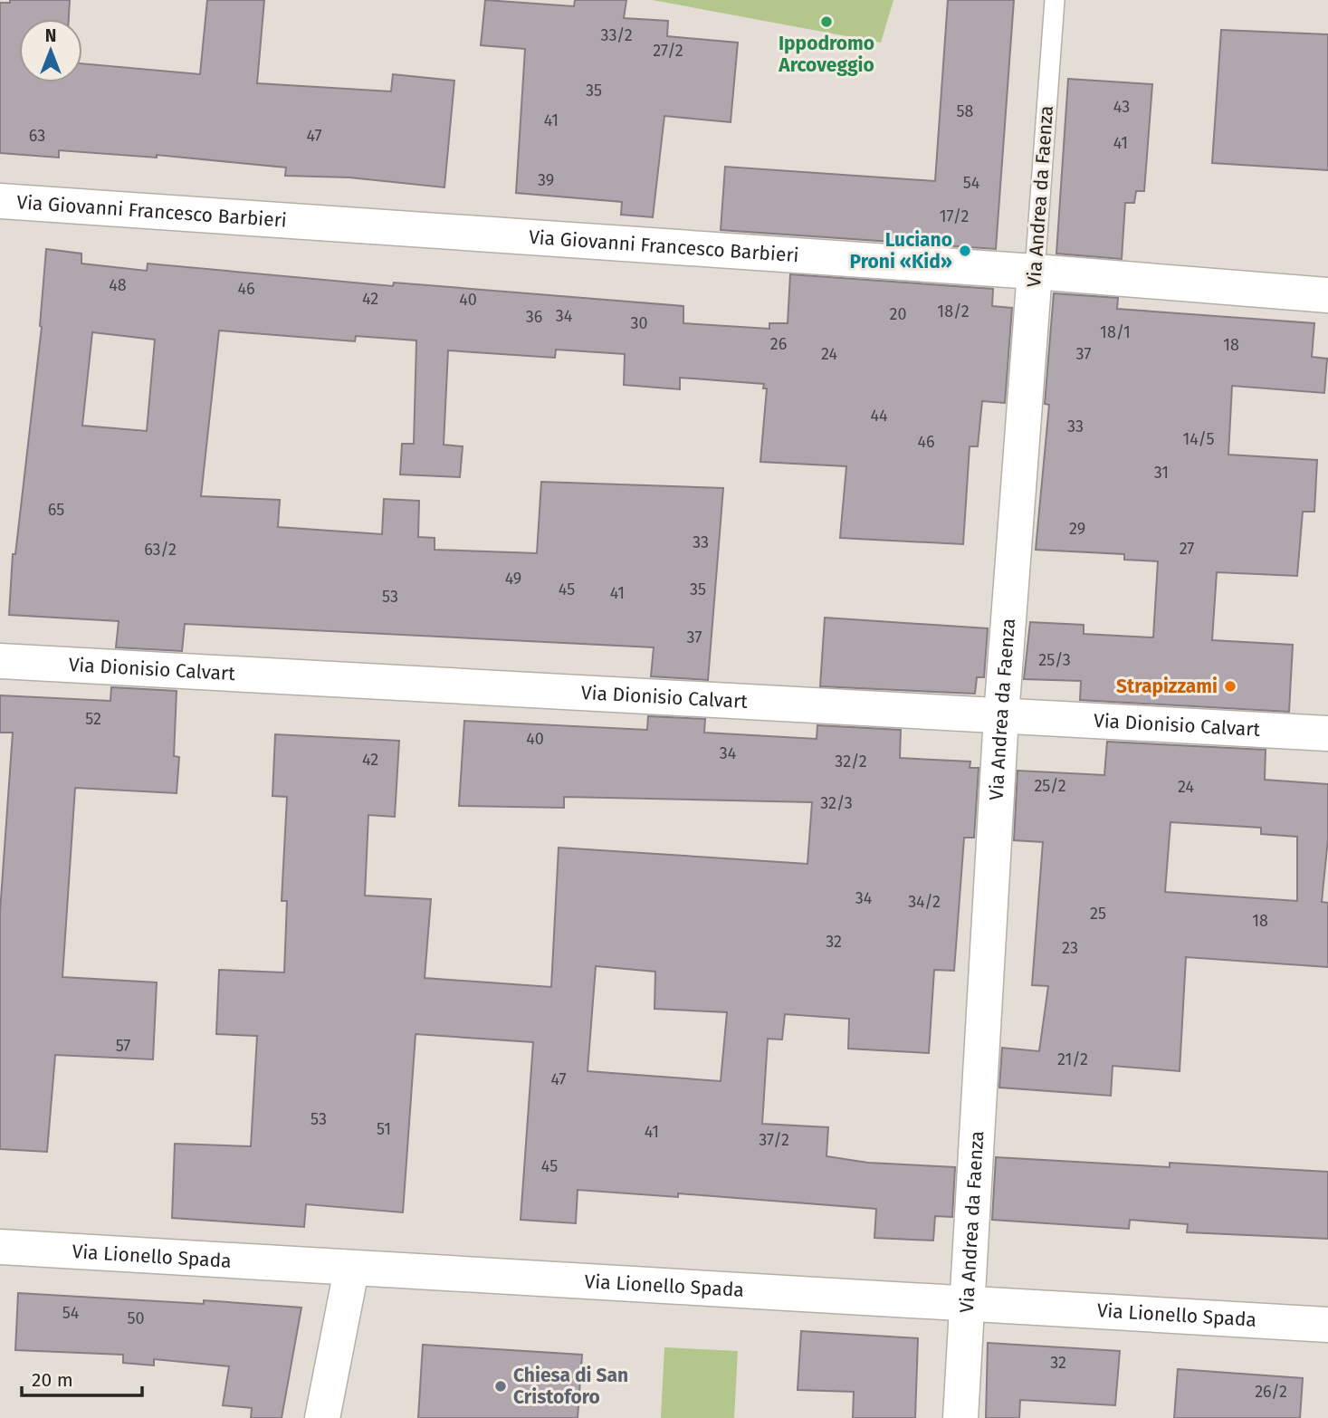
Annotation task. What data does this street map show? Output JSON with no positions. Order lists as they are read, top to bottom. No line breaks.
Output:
{"streets":{"street":["Via Andrea da Faenza","Via Giovanni Francesco Barbieri","Via Dionisio Calvart","Via Lionello Spada"]},"crossings":[["Via Andrea da Faenza","Via Giovanni Francesco Barbieri"],["Via Andrea da Faenza","Via Dionisio Calvart"],["Via Andrea da Faenza","Via Lionello Spada"]],"places":["Ippodromo Arcoveggio","Luciano Proni «Kid»","Strapizzami","Chiesa di San Cristoforo"],"house_numbers":["33/2","27/2","35","43","58","41","63","47","41","39","54","17/2","48","46","42","40","18/2","20","34","36","30","18/1","26","18","24","37","44","33","14/5","46","31","65","29","33","27","63/2","49","45","35","41","53","37","25/3","52","40","34","42","32/2","25/2","24","32/3","34","34/2","25","18","32","23","57","21/2","47","53","51","41","37/2","45","54","50","32","26/2"],"scale_bar":"20 m","north":"top"}
